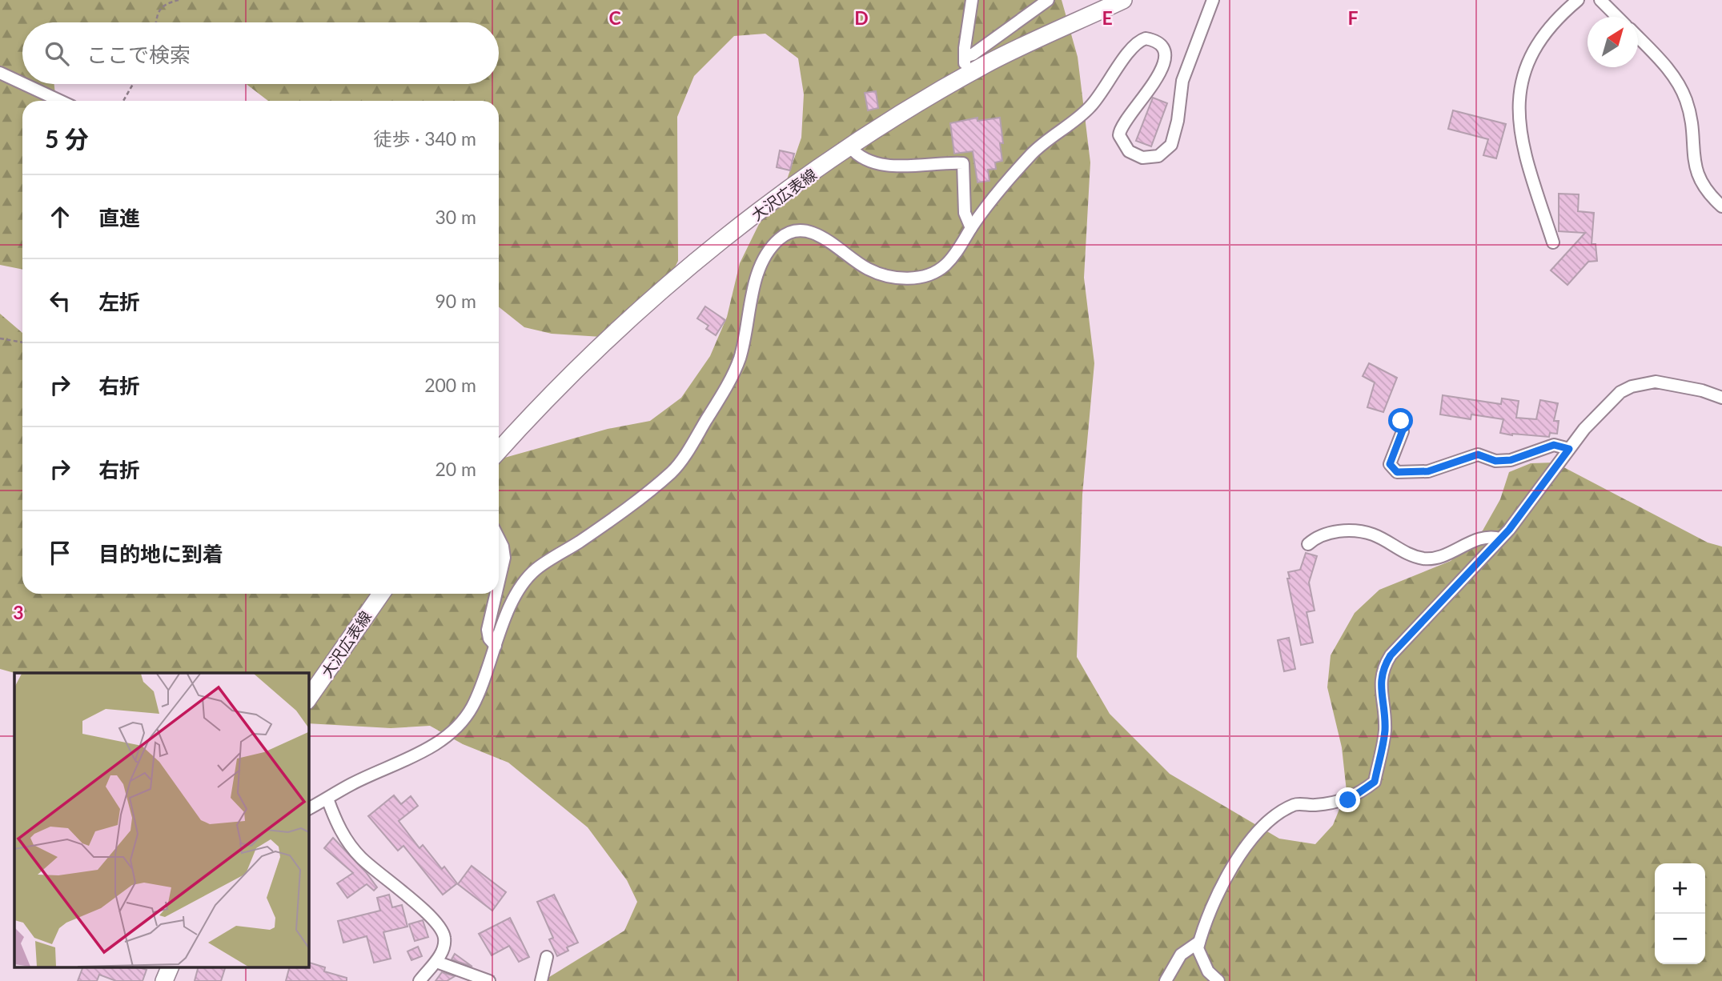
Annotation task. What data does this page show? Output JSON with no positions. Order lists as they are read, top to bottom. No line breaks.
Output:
{"streets":{"main road":["大沢広表線"]},"north":"top right","page":{"search":"ここで検索","heading":["5 分","徒歩 · 340 m"],"list":[["直進","30 m"],["左折","90 m"],["右折","200 m"],["右折","20 m"],"目的地に到着"],"map_buttons":["+","−"]},"grid":{"columns":["C","D","E","F"],"rows":["3"]}}
